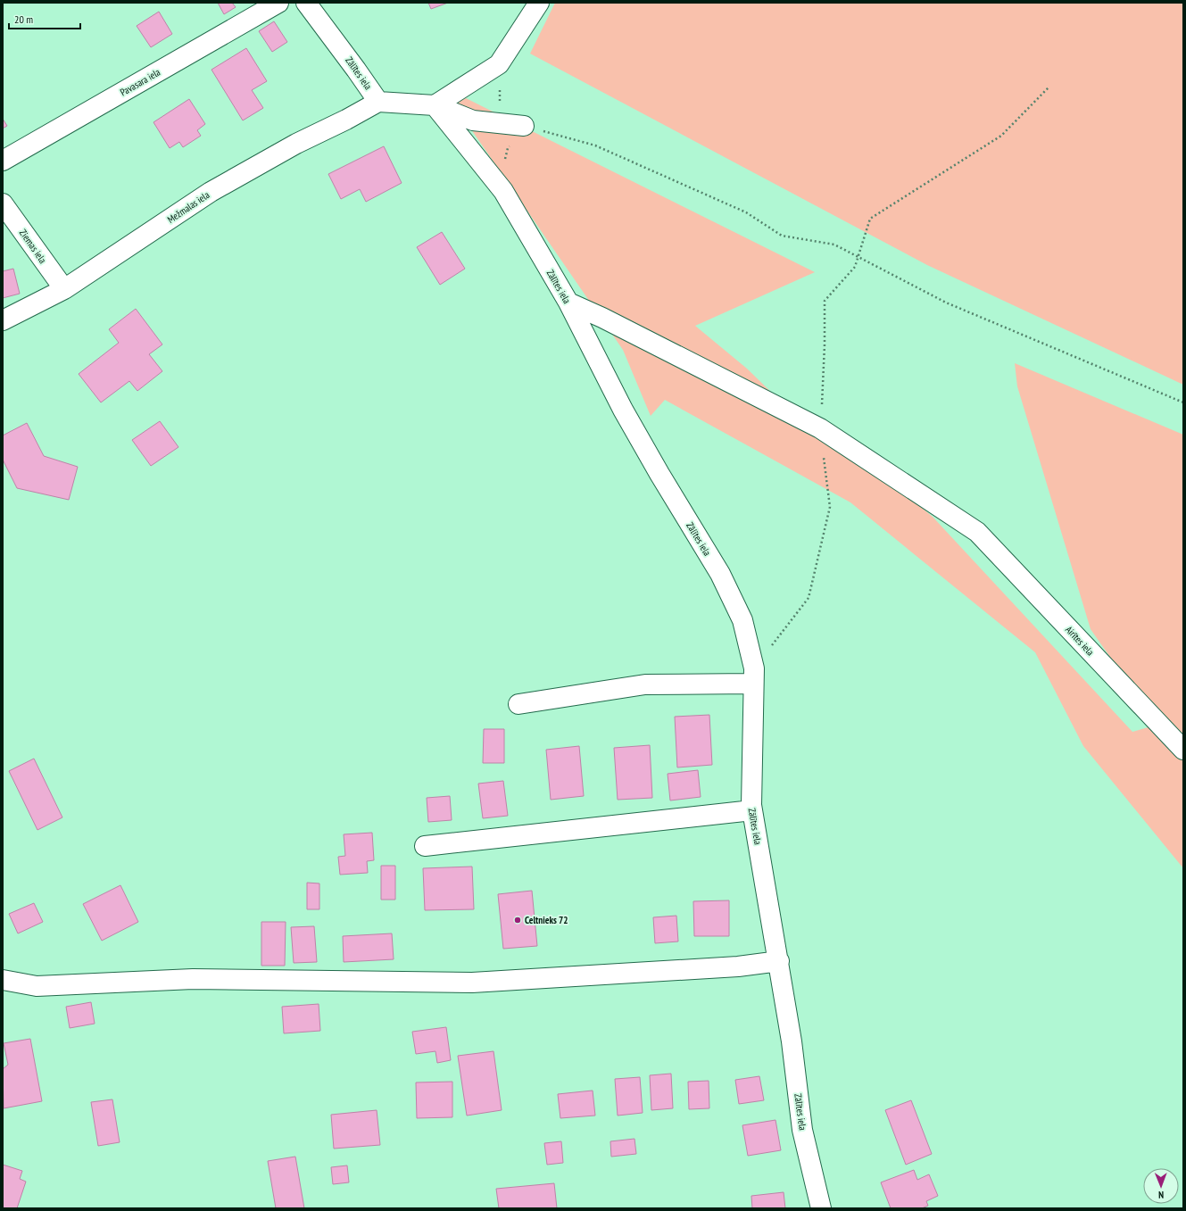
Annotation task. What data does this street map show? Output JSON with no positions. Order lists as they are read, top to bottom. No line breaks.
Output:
{"streets":{"street":["Zālītes iela","Pavasara iela","Mežmalas iela","Ziemas iela","Airītes iela"]},"crossings":[["Zālītes iela","Mežmalas iela"],["Zālītes iela","Airītes iela"],["Mežmalas iela","Ziemas iela"]],"places":["Celtnieks 72"],"scale_bar":"20 m","north":"bottom"}
